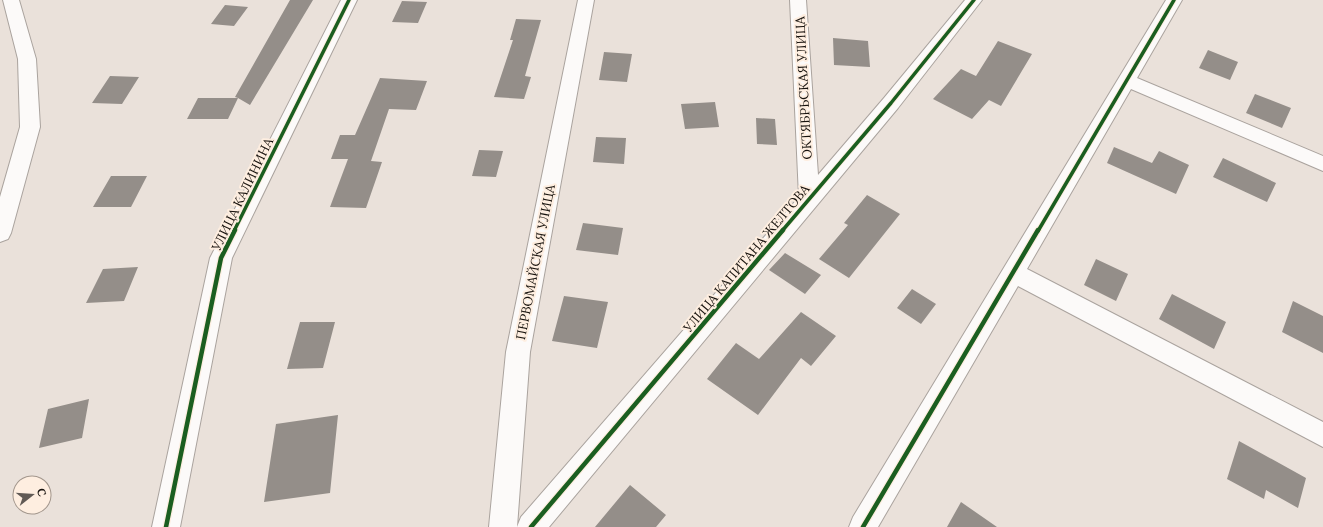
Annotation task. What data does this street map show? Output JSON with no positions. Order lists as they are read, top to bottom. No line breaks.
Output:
{"streets":{"street":["ОКТЯБРЬСКАЯ УЛИЦА","УЛИЦА КАЛИНИНА","УЛИЦА КАПИТАНА ЖЕЛТОВА","ПЕРВОМАЙСКАЯ УЛИЦА"]},"crossings":[["ОКТЯБРЬСКАЯ УЛИЦА","УЛИЦА КАПИТАНА ЖЕЛТОВА"]],"north":"right"}
